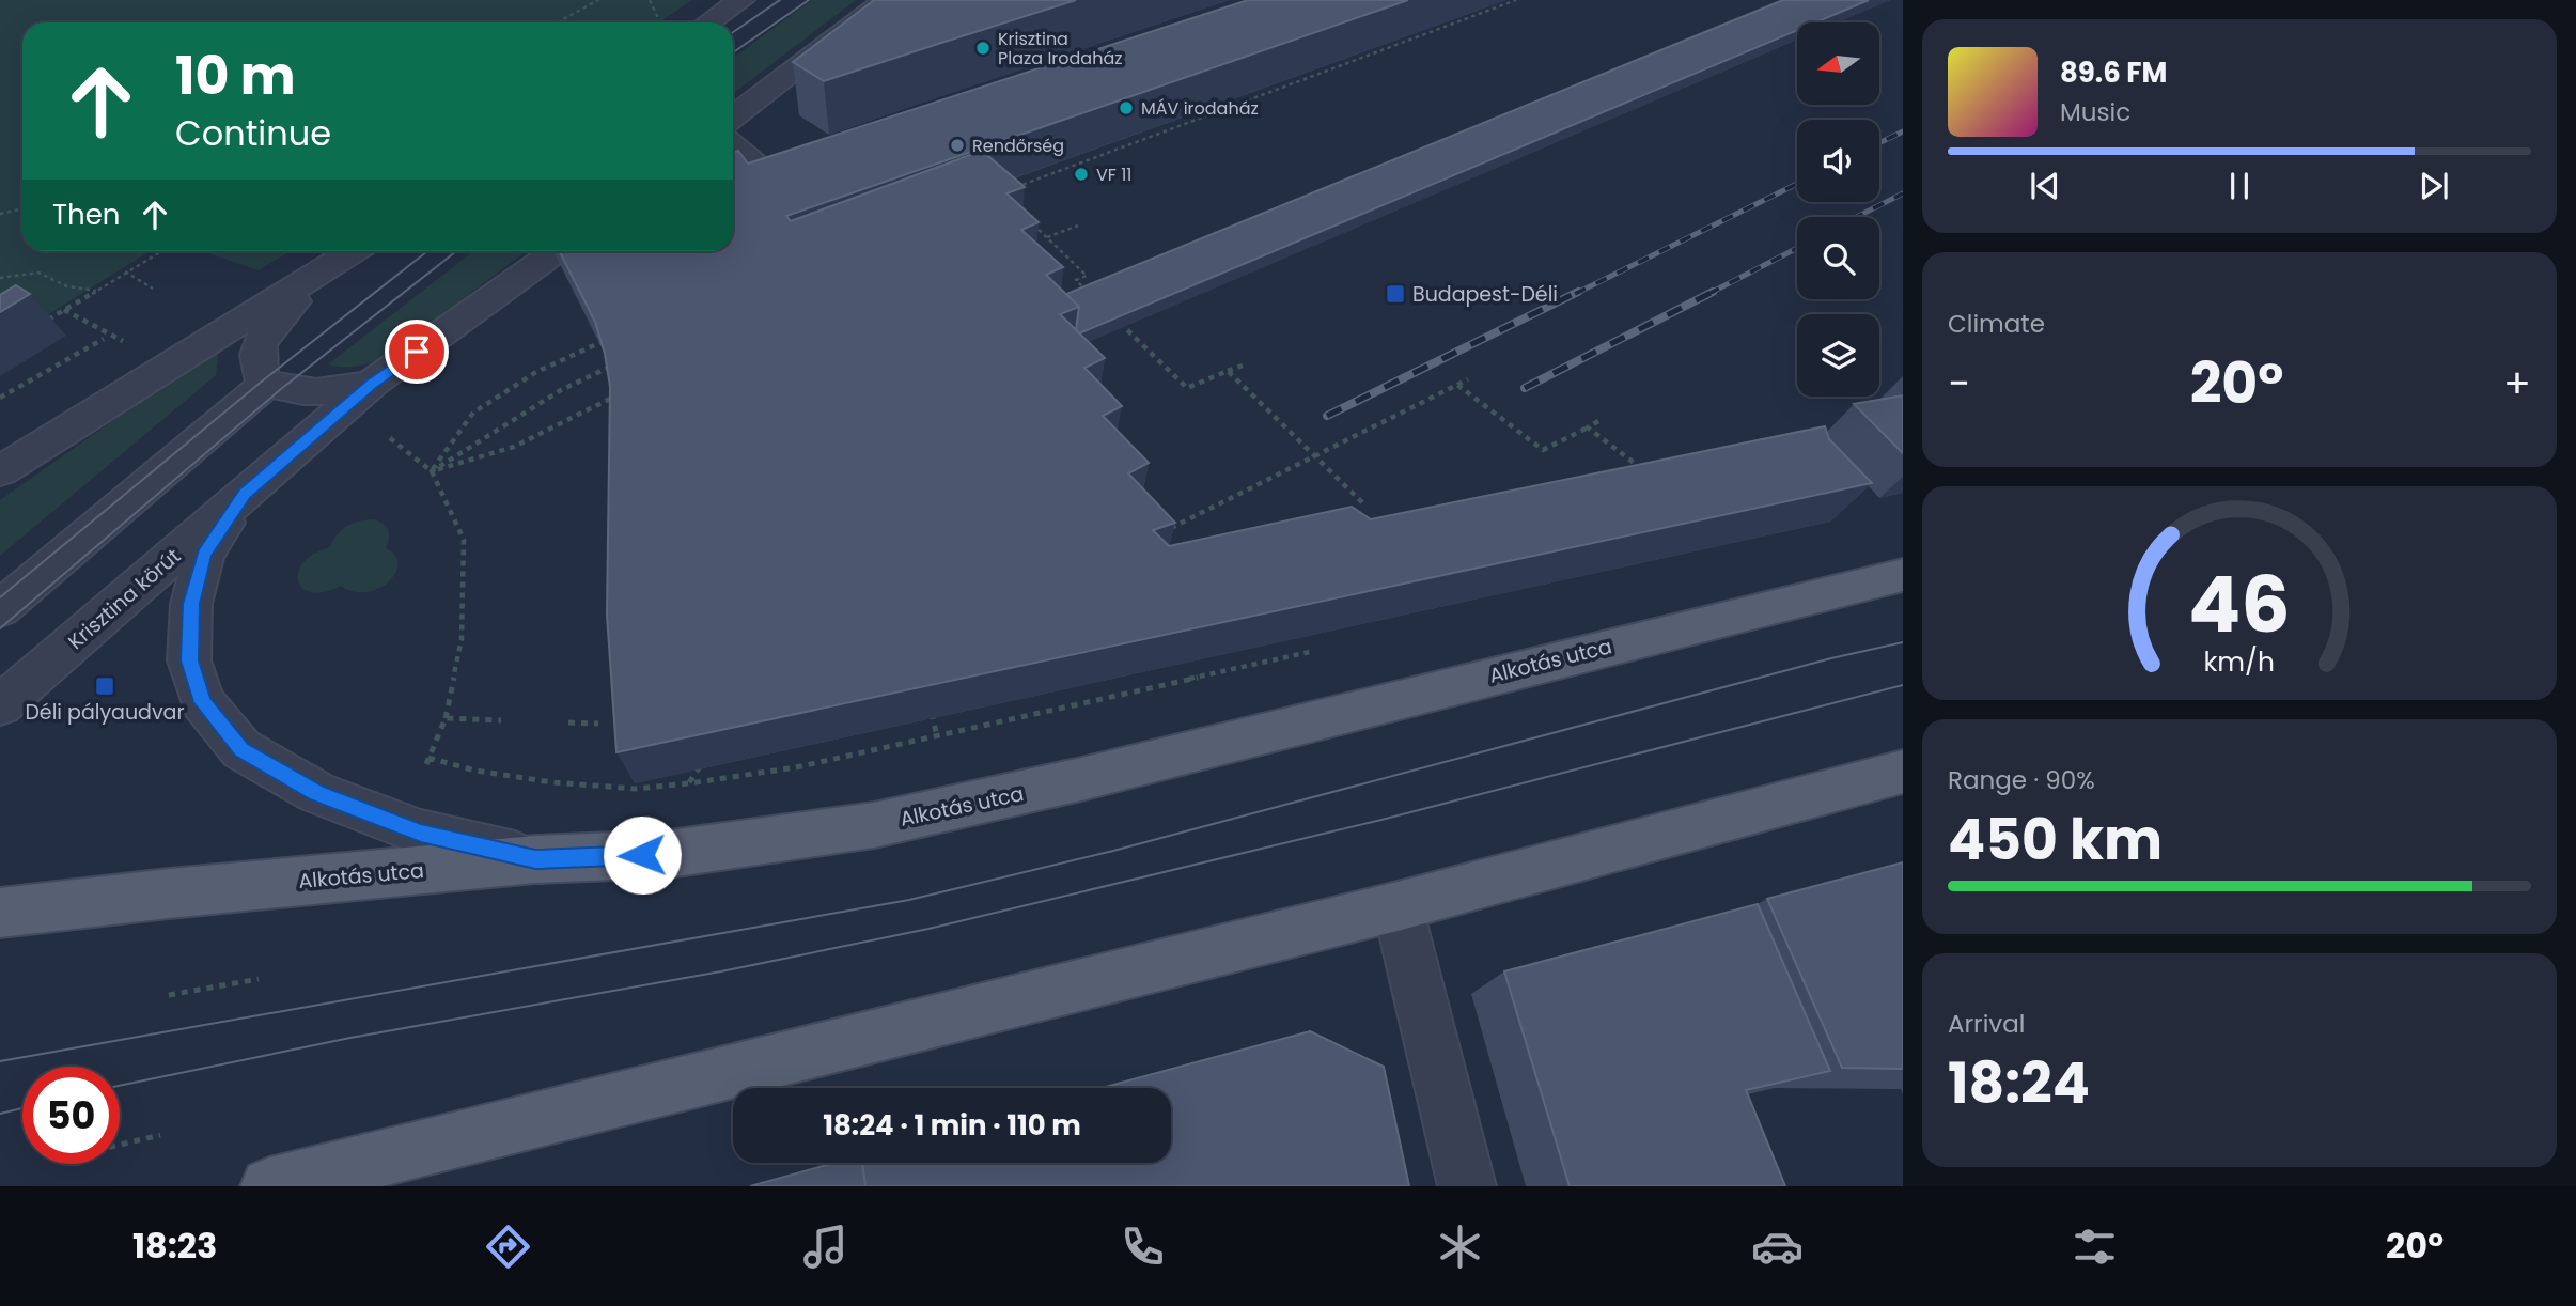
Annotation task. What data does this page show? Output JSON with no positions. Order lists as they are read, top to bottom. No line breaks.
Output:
{"streets":{"main road":["Alkotás utca"],"street":["Krisztina körút"]},"places":{"other":["Krisztina Plaza Irodaház","MÁV irodaház","Rendőrség","VF 11"],"transit":["Budapest-Déli","Déli pályaudvar"]},"north":"left","page":{"turn":["10 m","Continue"],"song":["89.6 FM","Music"],"then":"Then","tile":["Climate",["Range · 90%","450 km"],["Arrival","18:24"]],"heat":["−","20°","+"],"limit":"50","trip":"18:24 · 1 min · 110 m","tabs":["18:23","20°"],"gauge":["46","km/h"]}}
